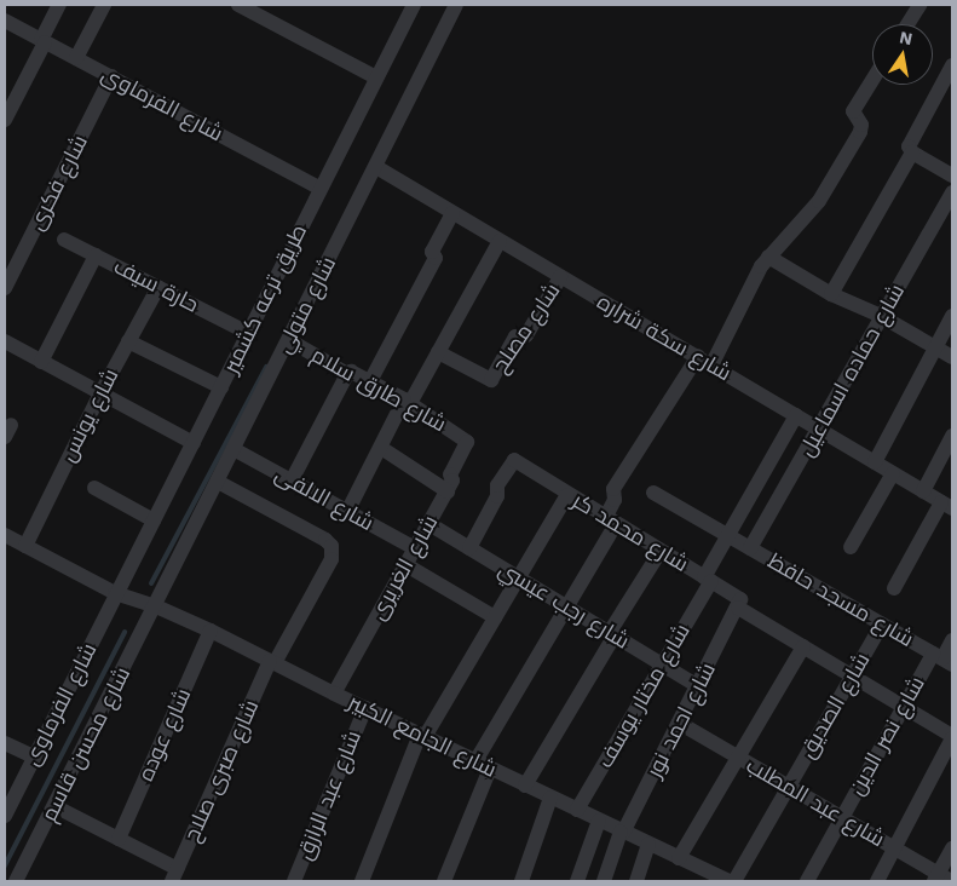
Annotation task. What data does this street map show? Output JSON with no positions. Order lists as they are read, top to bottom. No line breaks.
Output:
{"streets":{"street":["شارع الفرماوى","شارع فكرى","حارة سيف","طريق ترعه كشمير","شارع متولي","شارع مصلح","شارع سكة شراره","شارع حماده اسماعيل","شارع طارق سلام","شارع يونس","شارع الالفى","شارع محمد كر","شارع الغريرى","شارع مسجد حافظ","شارع رجب عيسي","شارع مختار يوسف","شارع الصديق","شارع احمد نور","شارع عوده","شارع الجامع الكبير","شارع نصر الدين","شارع محسن قاسم","شارع صبرى صلاح","شارع عبد الرازق","شارع عبد المطلب"]},"crossings":[["شارع الفرماوى","شارع فكرى"],["شارع الفرماوى","طريق ترعه كشمير"],["شارع الفرماوى","شارع الجامع الكبير"],["حارة سيف","طريق ترعه كشمير"],["حارة سيف","شارع يونس"],["طريق ترعه كشمير","شارع الجامع الكبير"],["شارع متولي","شارع سكة شراره"],["شارع متولي","شارع طارق سلام"],["شارع متولي","شارع الالفى"],["شارع متولي","شارع الجامع الكبير"],["شارع متولي","شارع محسن قاسم"],["شارع متولي","شارع صبرى صلاح"],["شارع مصلح","شارع سكة شراره"],["شارع سكة شراره","شارع حماده اسماعيل"],["شارع سكة شراره","شارع مختار يوسف"],["شارع حماده اسماعيل","شارع مسجد حافظ"],["شارع طارق سلام","شارع الغريرى"],["شارع يونس","شارع الجامع الكبير"],["شارع الالفى","شارع الغريرى"],["شارع محمد كر","شارع رجب عيسي"],["شارع محمد كر","شارع مختار يوسف"],["شارع محمد كر","شارع احمد نور"],["شارع الغريرى","شارع رجب عيسي"],["شارع الغريرى","شارع الجامع الكبير"],["شارع مسجد حافظ","شارع مختار يوسف"],["شارع مسجد حافظ","شارع الصديق"],["شارع مسجد حافظ","شارع نصر الدين"],["شارع رجب عيسي","شارع مختار يوسف"],["شارع رجب عيسي","شارع احمد نور"],["شارع مختار يوسف","شارع الجامع الكبير"],["شارع الصديق","شارع الجامع الكبير"],["شارع الصديق","شارع عبد المطلب"],["شارع احمد نور","شارع الجامع الكبير"],["شارع احمد نور","شارع عبد المطلب"],["شارع عوده","شارع الجامع الكبير"],["شارع الجامع الكبير","شارع محسن قاسم"],["شارع الجامع الكبير","شارع صبرى صلاح"],["شارع الجامع الكبير","شارع عبد الرازق"],["شارع نصر الدين","شارع عبد المطلب"]],"north":"top"}
